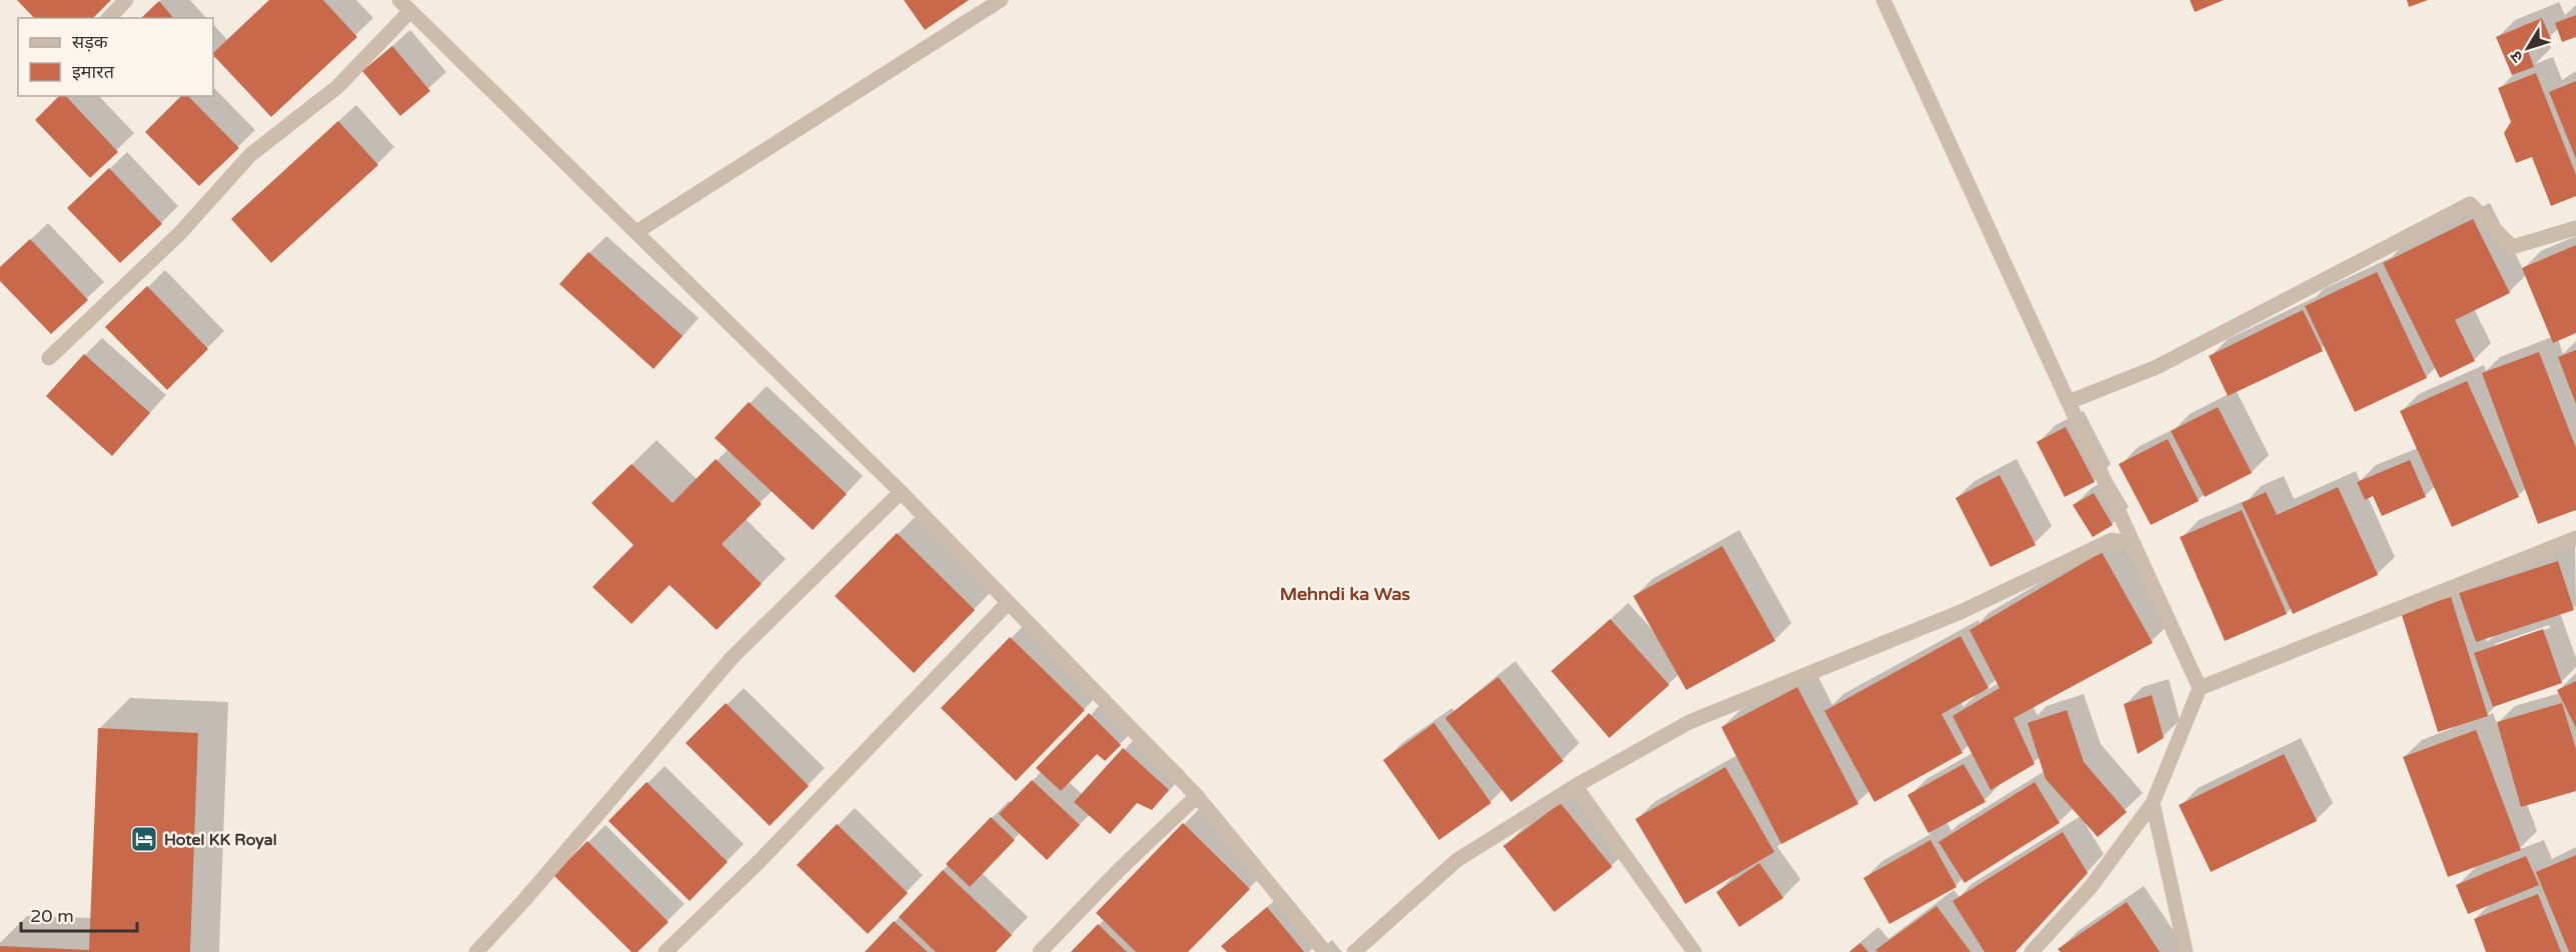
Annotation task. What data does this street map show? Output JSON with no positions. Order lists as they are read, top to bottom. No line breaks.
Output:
{"districts":["Mehndi ka Was"],"places":{"hotel":["Hotel KK Royal"]},"legend":["सड़क","इमारत"],"scale_bar":"20 m","north":"bottom left"}
